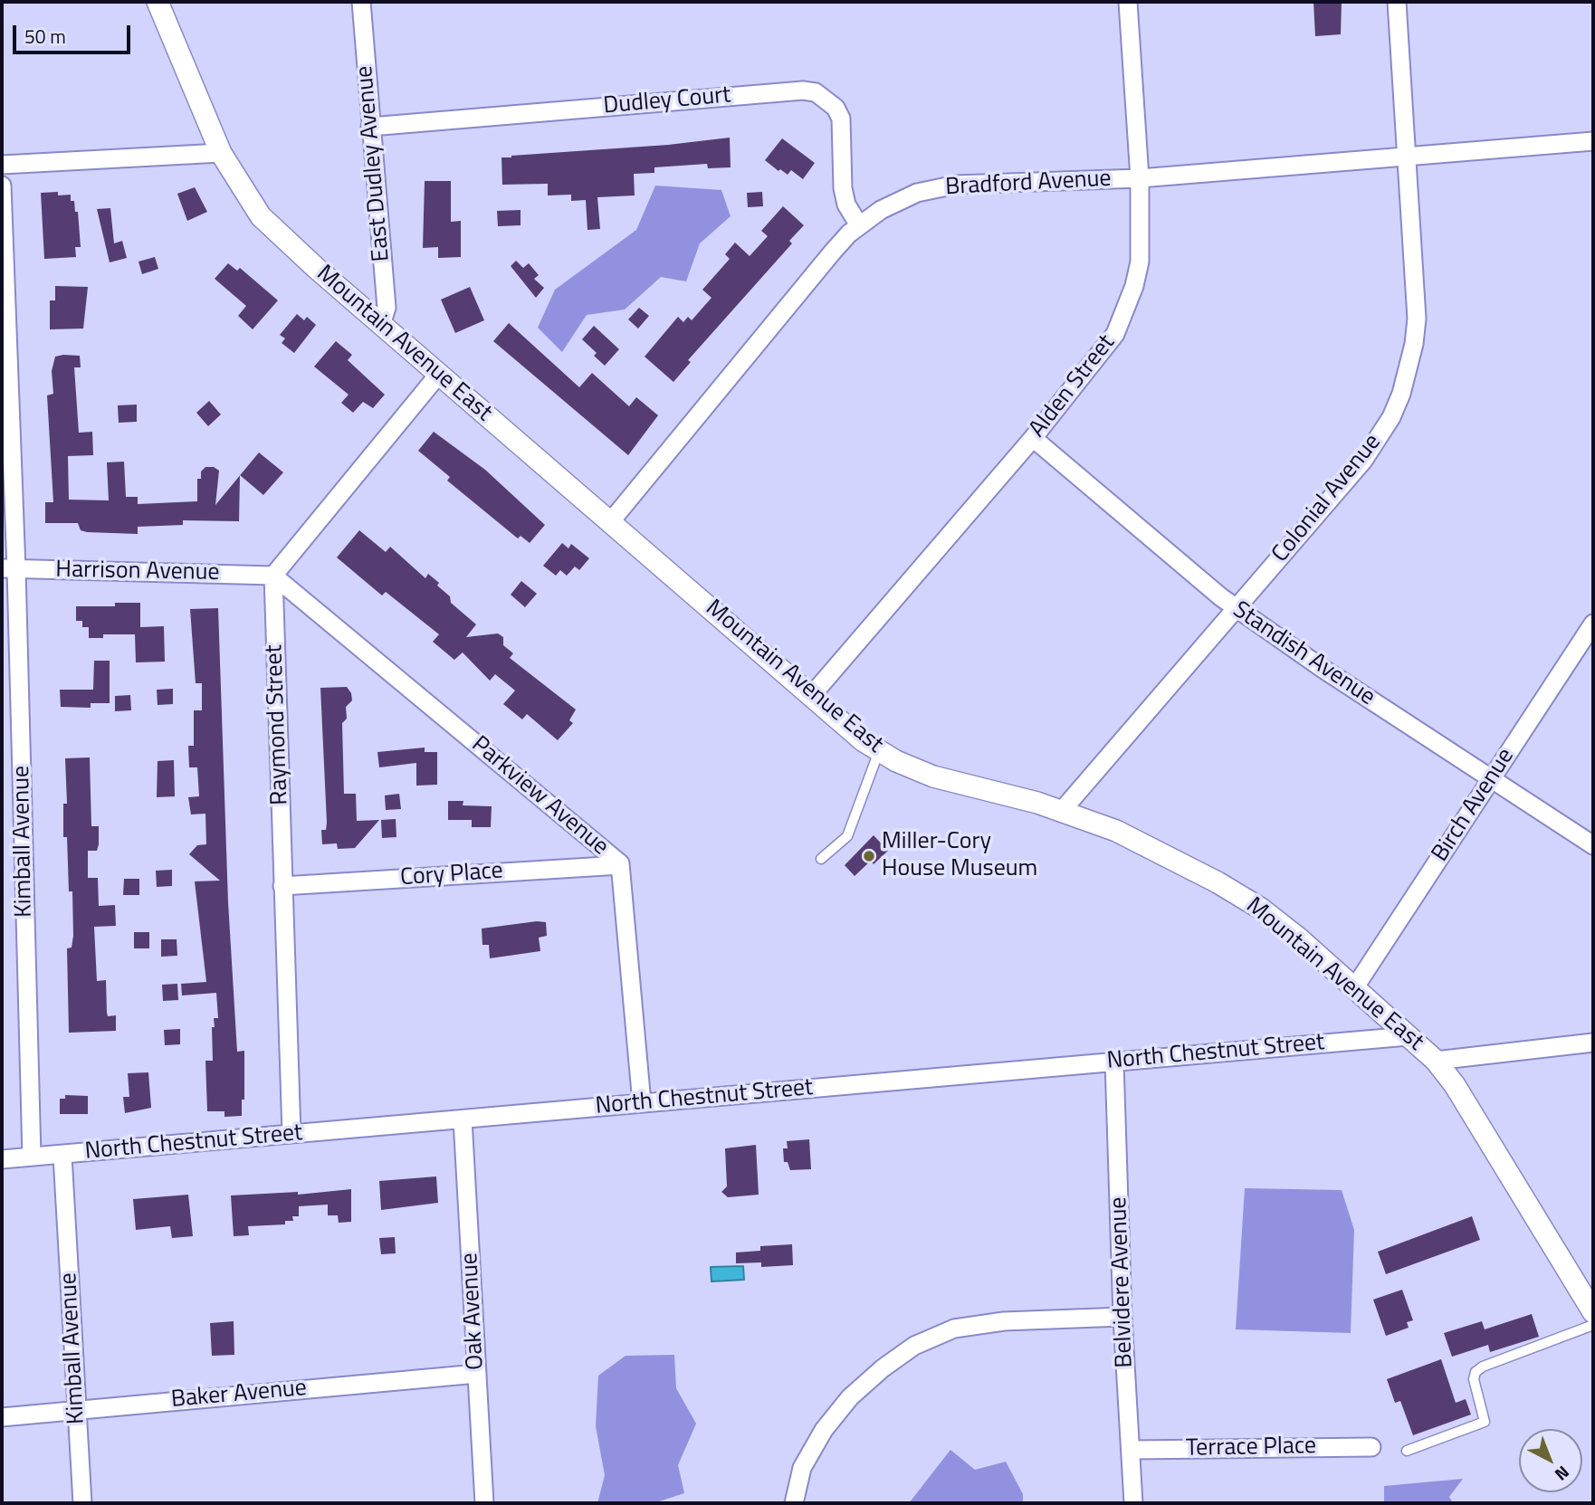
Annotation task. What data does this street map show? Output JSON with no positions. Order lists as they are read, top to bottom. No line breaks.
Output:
{"streets":{"street":["Dudley Court","East Dudley Avenue","Bradford Avenue","Mountain Avenue East","Alden Street","Colonial Avenue","Harrison Avenue","Standish Avenue","Raymond Street","Parkview Avenue","Birch Avenue","Kimball Avenue","Cory Place","North Chestnut Street","Belvidere Avenue","Oak Avenue","Baker Avenue","Terrace Place"]},"crossings":[["Dudley Court","East Dudley Avenue"],["Dudley Court","Bradford Avenue"],["East Dudley Avenue","Mountain Avenue East"],["Bradford Avenue","Mountain Avenue East"],["Bradford Avenue","Alden Street"],["Bradford Avenue","Colonial Avenue"],["Mountain Avenue East","Alden Street"],["Mountain Avenue East","Colonial Avenue"],["Mountain Avenue East","Birch Avenue"],["Mountain Avenue East","North Chestnut Street"],["Alden Street","Standish Avenue"],["Colonial Avenue","Standish Avenue"],["Harrison Avenue","Raymond Street"],["Harrison Avenue","Parkview Avenue"],["Harrison Avenue","Kimball Avenue"],["Standish Avenue","Birch Avenue"],["Raymond Street","Parkview Avenue"],["Raymond Street","Cory Place"],["Raymond Street","North Chestnut Street"],["Parkview Avenue","Cory Place"],["Parkview Avenue","North Chestnut Street"],["Kimball Avenue","North Chestnut Street"],["Kimball Avenue","Baker Avenue"],["North Chestnut Street","Belvidere Avenue"],["North Chestnut Street","Oak Avenue"],["Belvidere Avenue","Terrace Place"],["Oak Avenue","Baker Avenue"]],"places":["Miller-Cory House Museum"],"scale_bar":"50 m","north":"bottom right"}
